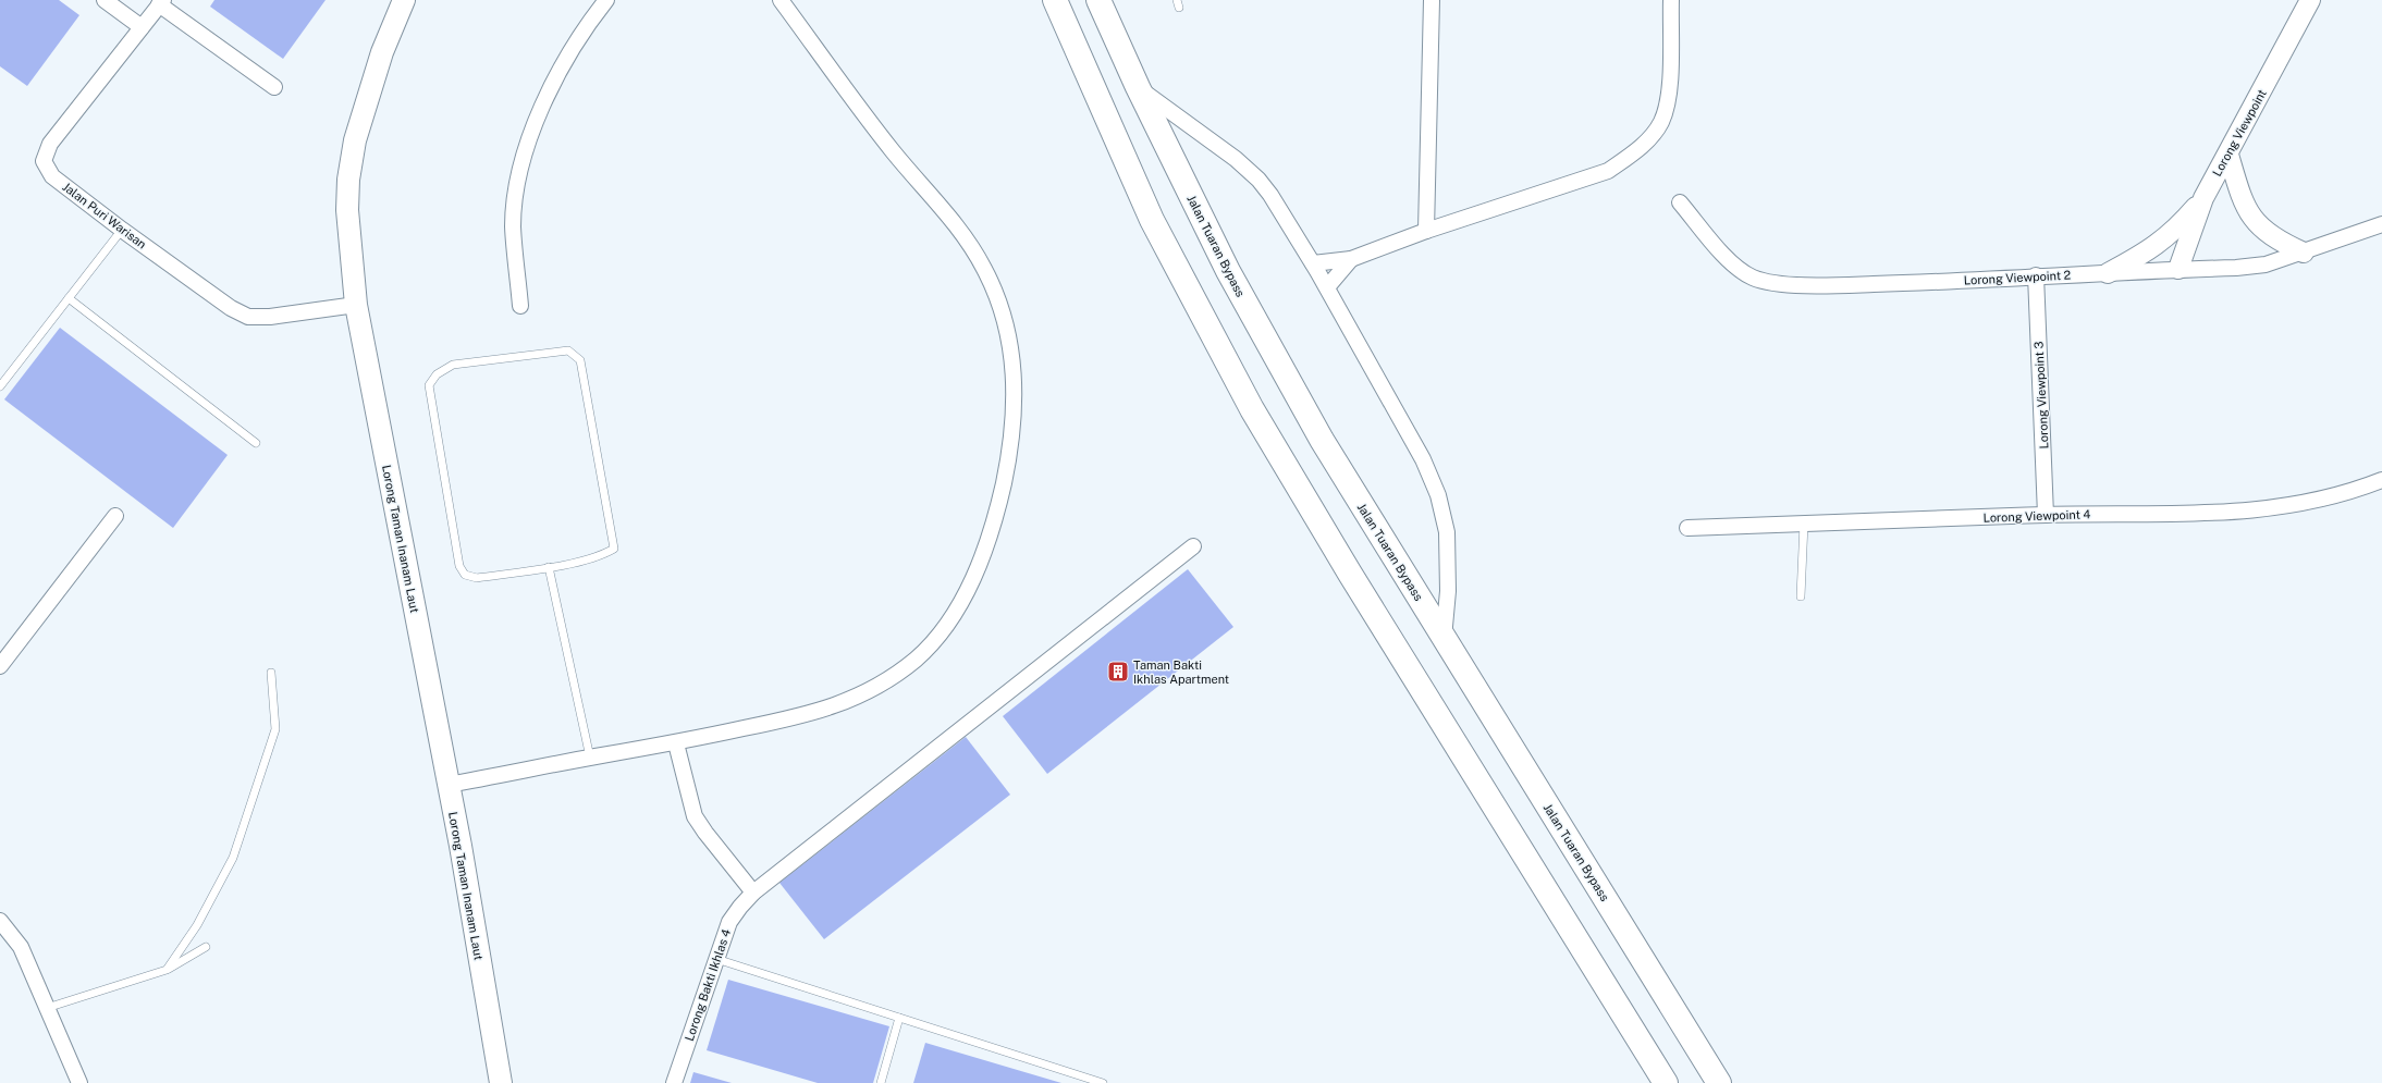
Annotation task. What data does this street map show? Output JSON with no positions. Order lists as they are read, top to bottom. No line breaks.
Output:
{"streets":{"highway":["Jalan Tuaran Bypass"],"main road":["Lorong Taman Inanam Laut"],"street":["Lorong Viewpoint","Jalan Puri Warisan","Lorong Viewpoint 2","Lorong Viewpoint 3","Lorong Viewpoint 4","Lorong Bakti Ikhlas 4"]},"crossings":[["Lorong Viewpoint","Lorong Viewpoint 2"],["Jalan Puri Warisan","Lorong Taman Inanam Laut"],["Lorong Viewpoint 2","Lorong Viewpoint 3"],["Lorong Viewpoint 3","Lorong Viewpoint 4"]],"places":{"building":["Taman Bakti Ikhlas Apartment"]}}
